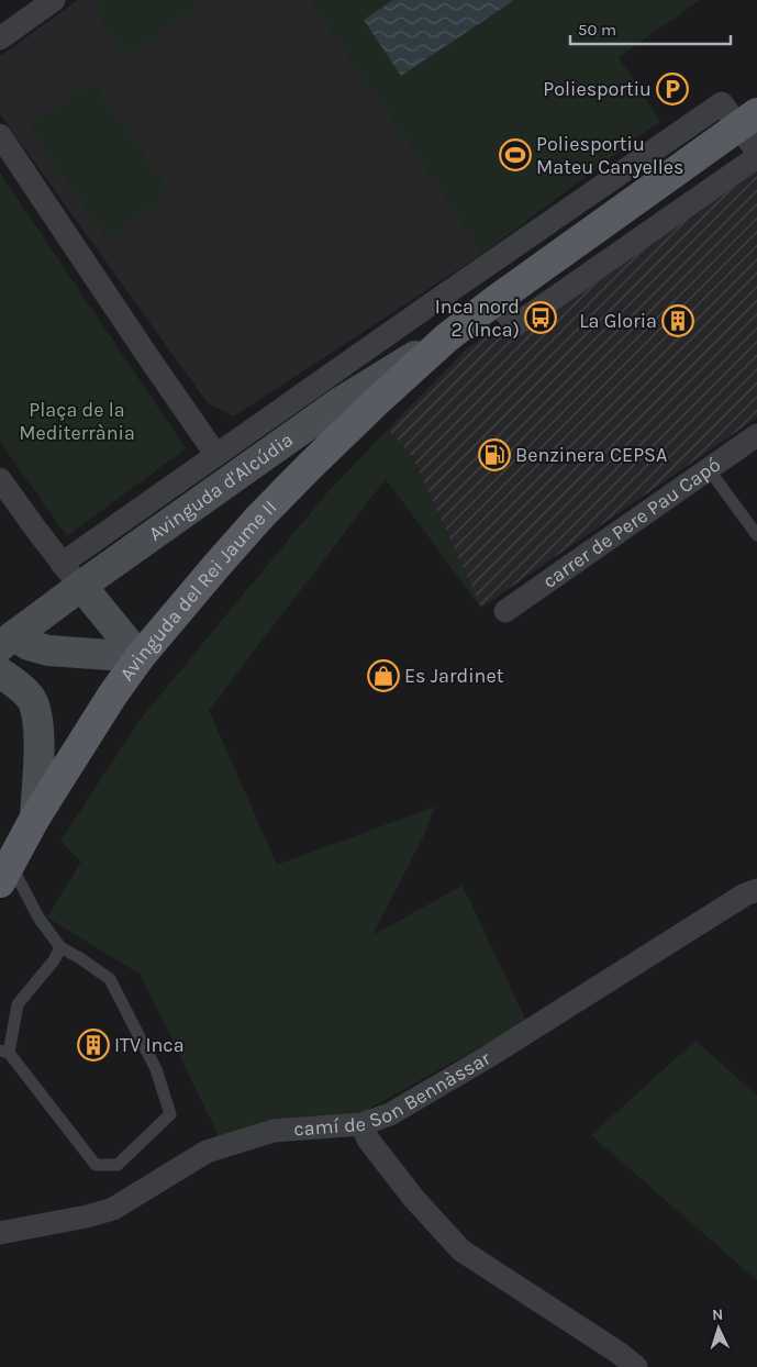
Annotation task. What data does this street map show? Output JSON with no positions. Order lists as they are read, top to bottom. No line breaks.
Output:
{"streets":{"main road":["Avinguda del Rei Jaume II"],"street":["Avinguda d'Alcúdia","carrer de Pere Pau Capó","camí de Son Bennàssar"]},"crossings":[["Avinguda d'Alcúdia","Avinguda del Rei Jaume II"]],"parks":["Plaça de la Mediterrània"],"places":{"parking":["Poliesportiu"],"sports":["Poliesportiu Mateu Canyelles"],"bus stop":["Inca nord 2 (Inca)"],"building":["La Gloria","ITV Inca"],"fuel station":["Benzinera CEPSA"],"shop":["Es Jardinet"]},"scale_bar":"50 m","north":"top"}
